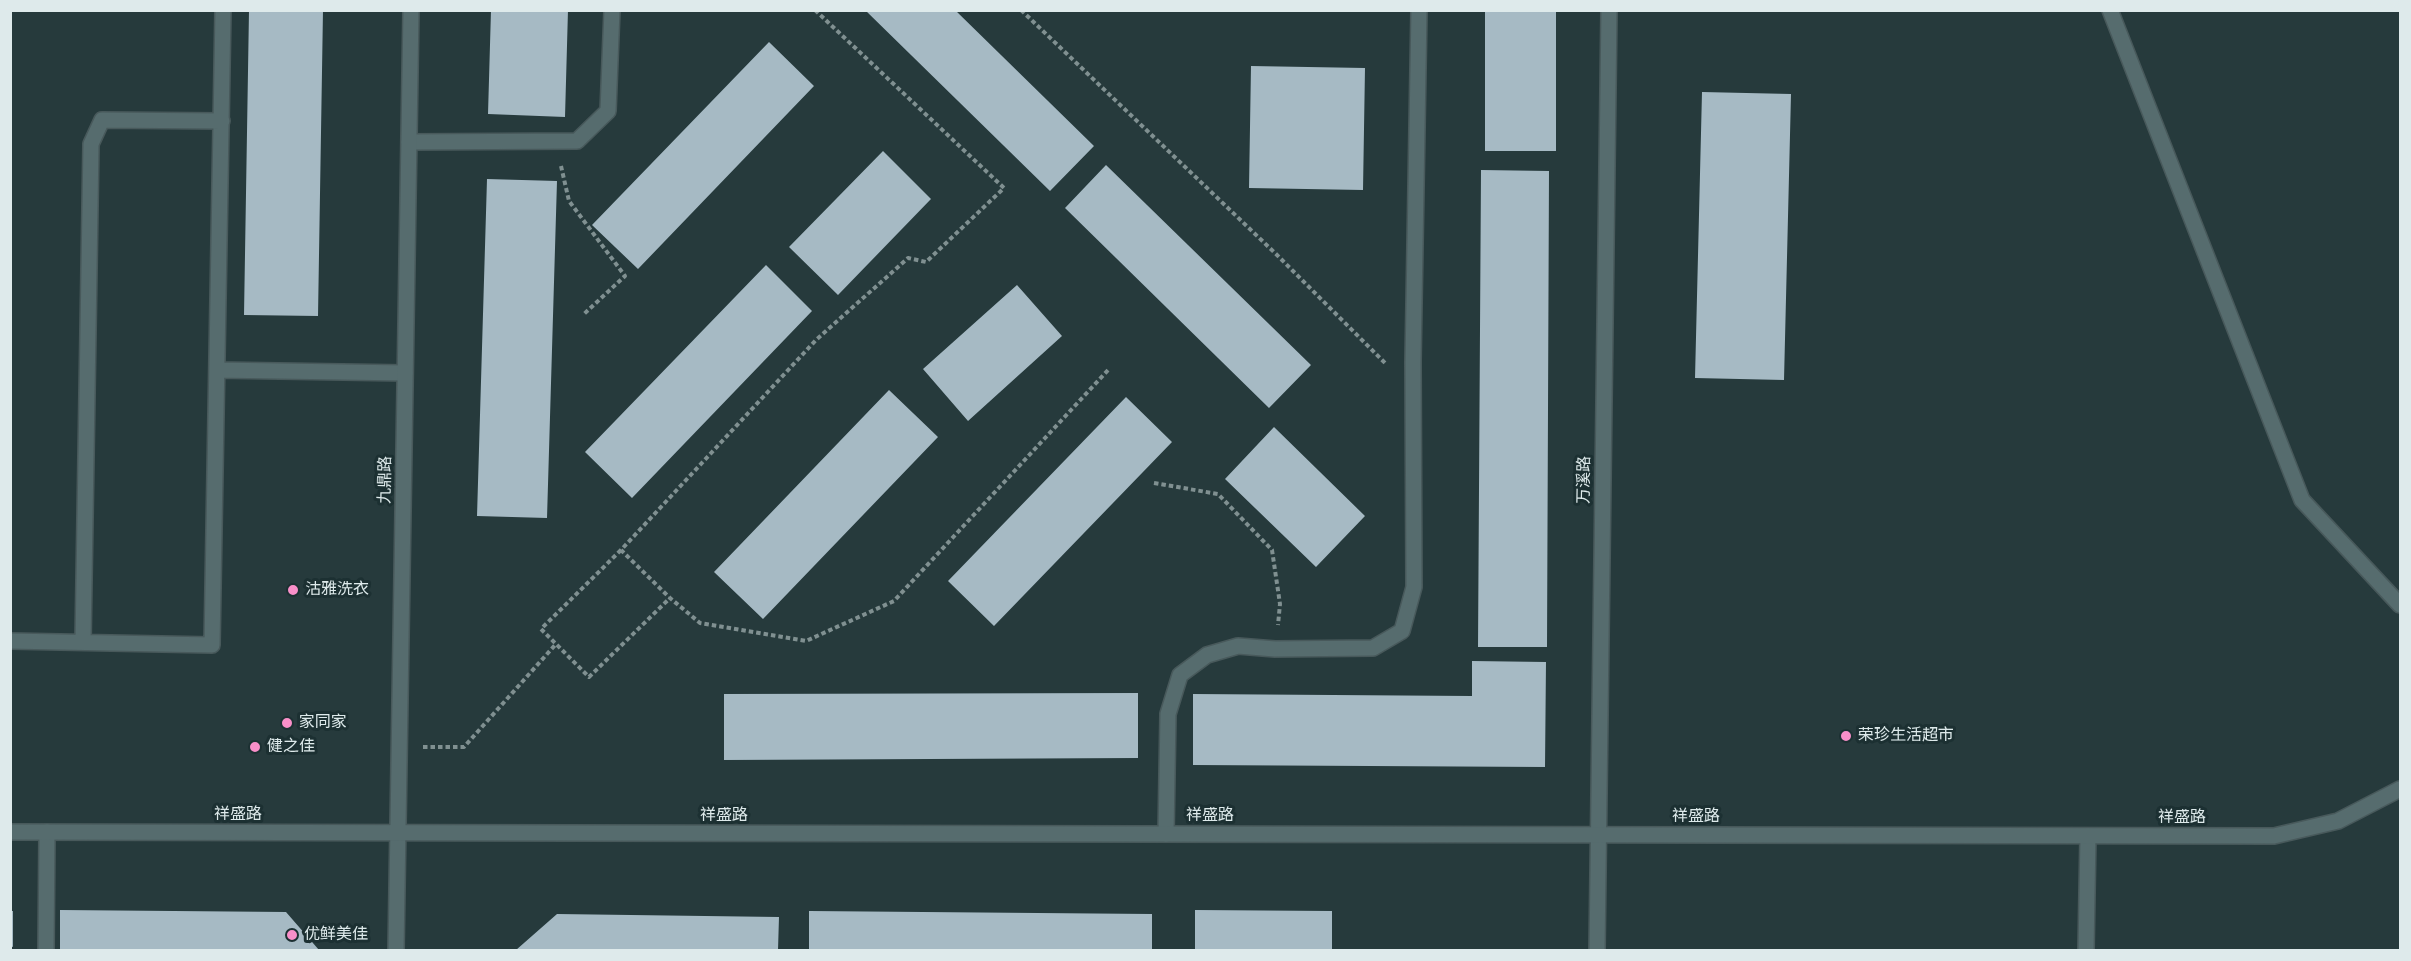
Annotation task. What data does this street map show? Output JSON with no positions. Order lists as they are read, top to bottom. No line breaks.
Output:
{"streets":{"street":["九鼎路","万溪路","祥盛路"]},"crossings":[["九鼎路","祥盛路"],["万溪路","祥盛路"]],"places":["沽雅洗衣","家同家","荣珍生活超市","健之佳","优鲜美佳"]}
